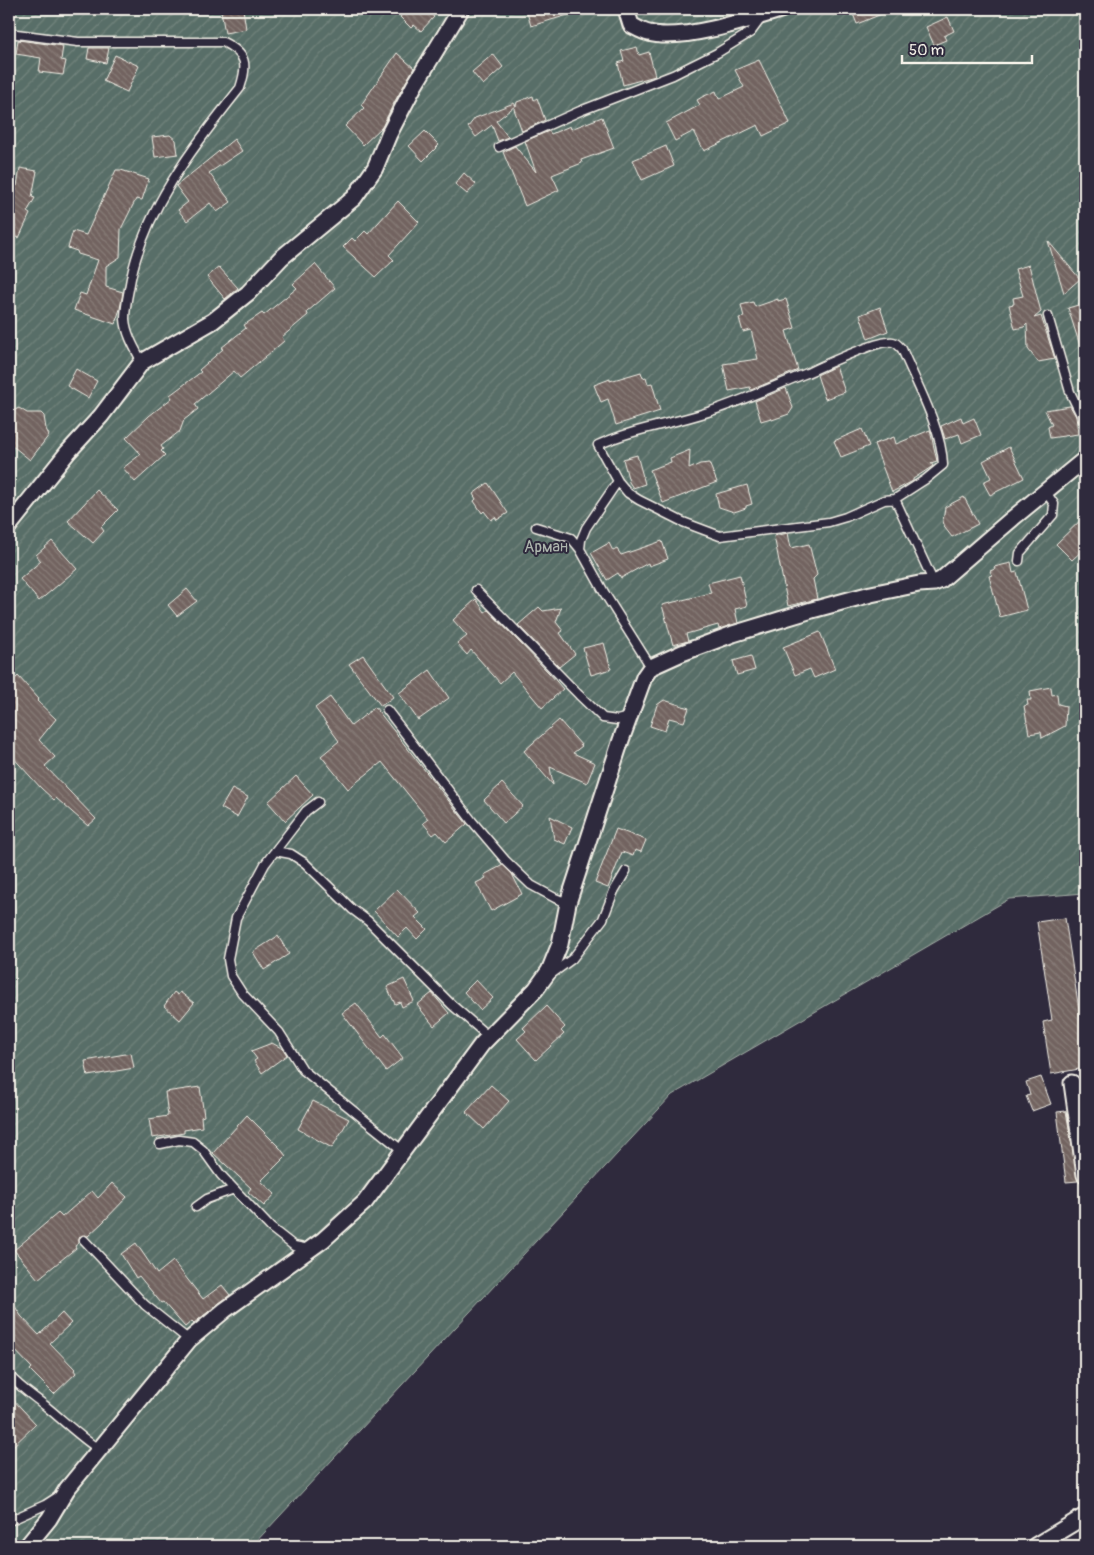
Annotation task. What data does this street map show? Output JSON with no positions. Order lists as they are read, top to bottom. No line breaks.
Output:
{"parks":["Арман"],"scale_bar":"50 m"}
